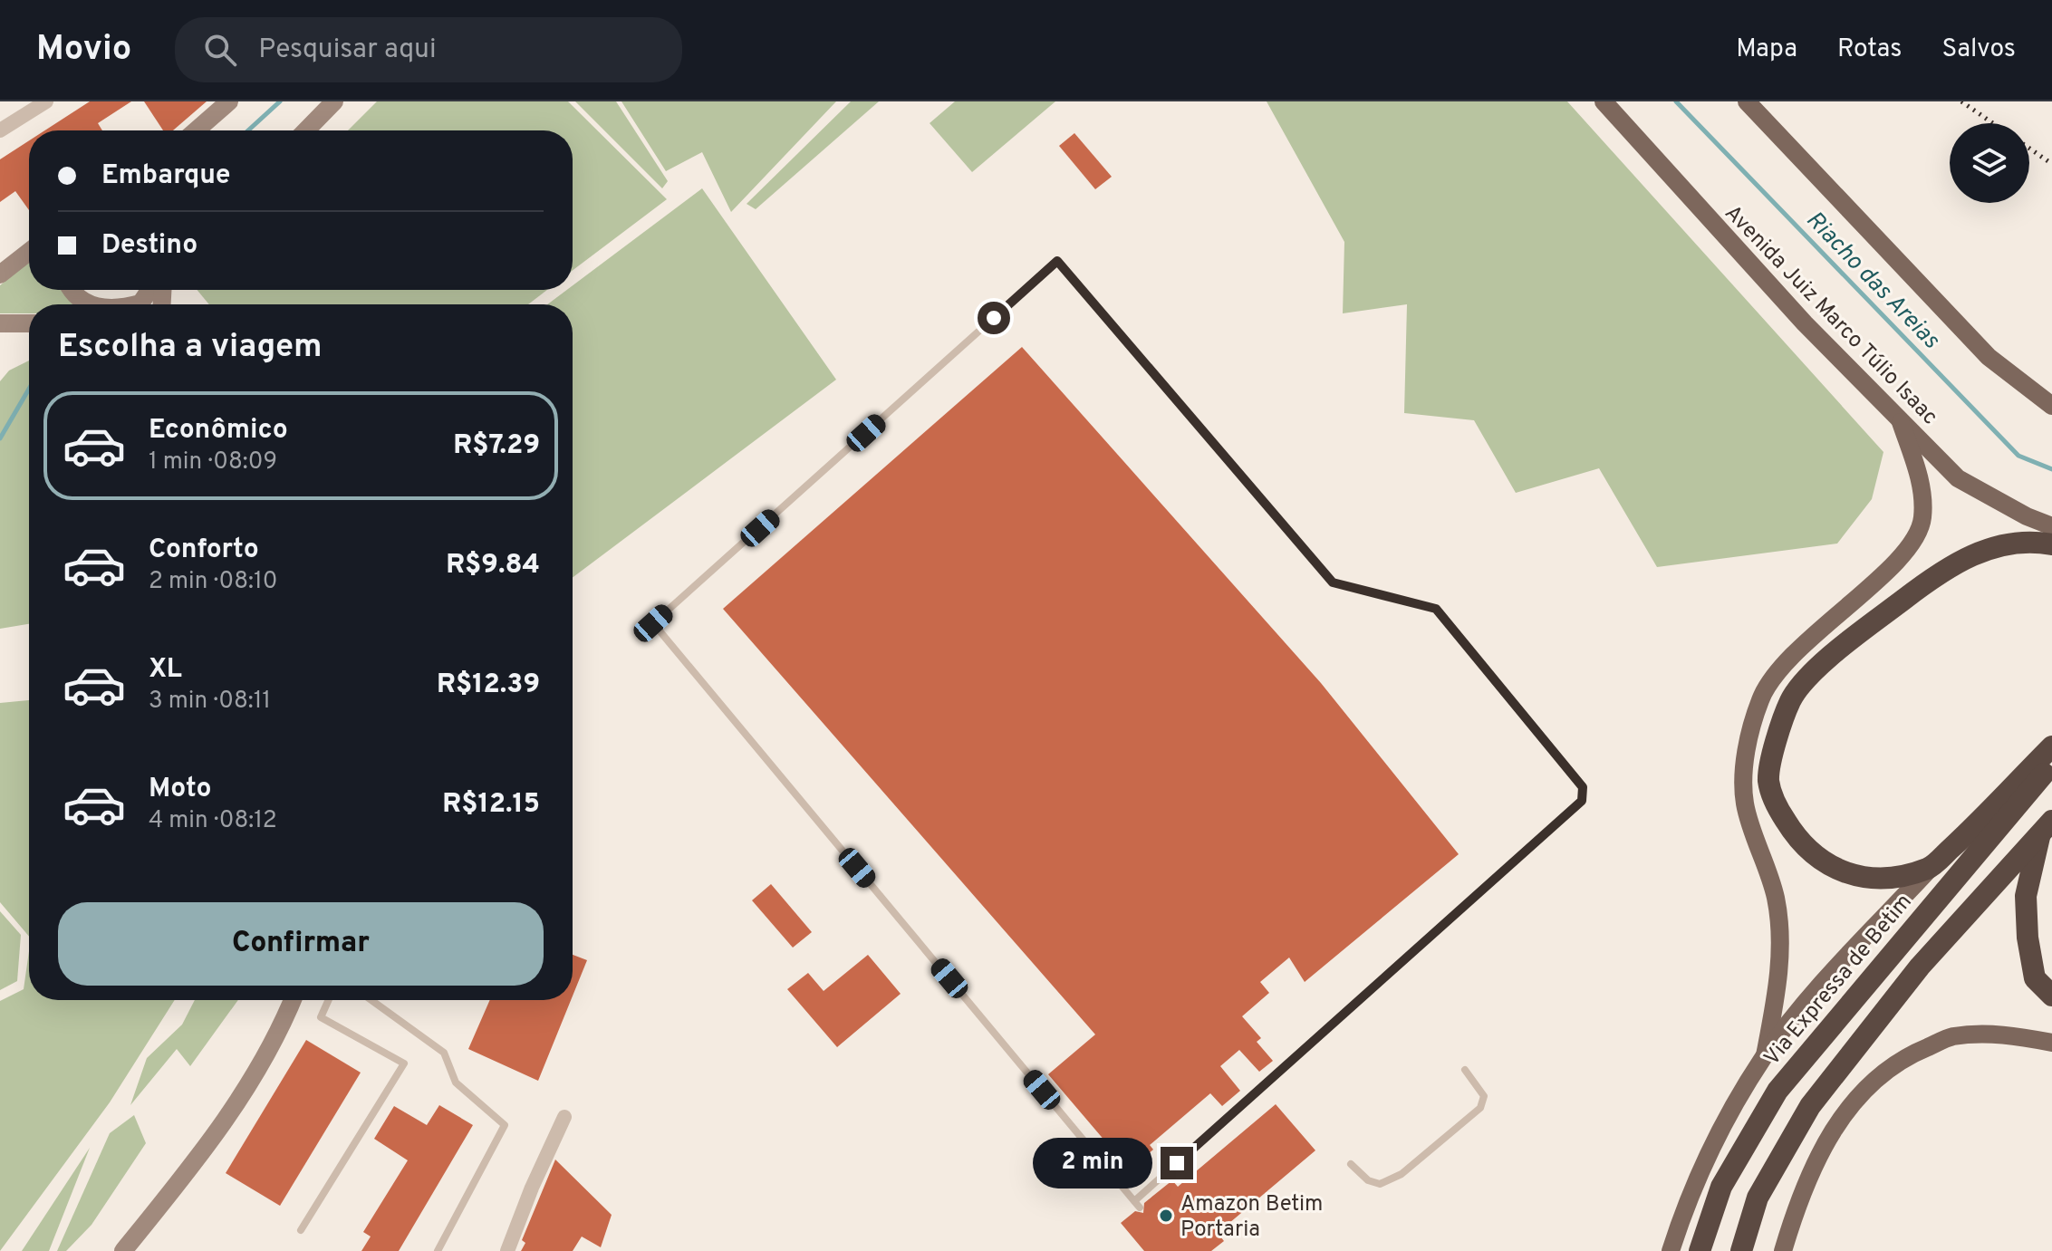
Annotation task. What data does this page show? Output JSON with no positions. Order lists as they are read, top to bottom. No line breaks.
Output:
{"streets":{"highway":["Via Expressa de Betim"],"main road":["Avenida Juiz Marco Túlio Isaac"]},"water":["Riacho das Areias"],"places":["Amazon Betim Portaria"],"page":{"header":"Movio","search":"Pesquisar aqui","nav":["Mapa","Rotas","Salvos"],"banner":["Embarque","Destino"],"heading":"Escolha a viagem","list":[{"name":"Econômico","note":"1 min · 08:09","value":"R$7.29"},{"name":"Conforto","note":"2 min · 08:10","value":"R$9.84"},{"name":"XL","note":"3 min · 08:11","value":"R$12.39"},{"name":"Moto","note":"4 min · 08:12","value":"R$12.15"}],"buttons":"Confirmar","bubble":"2 min"}}
